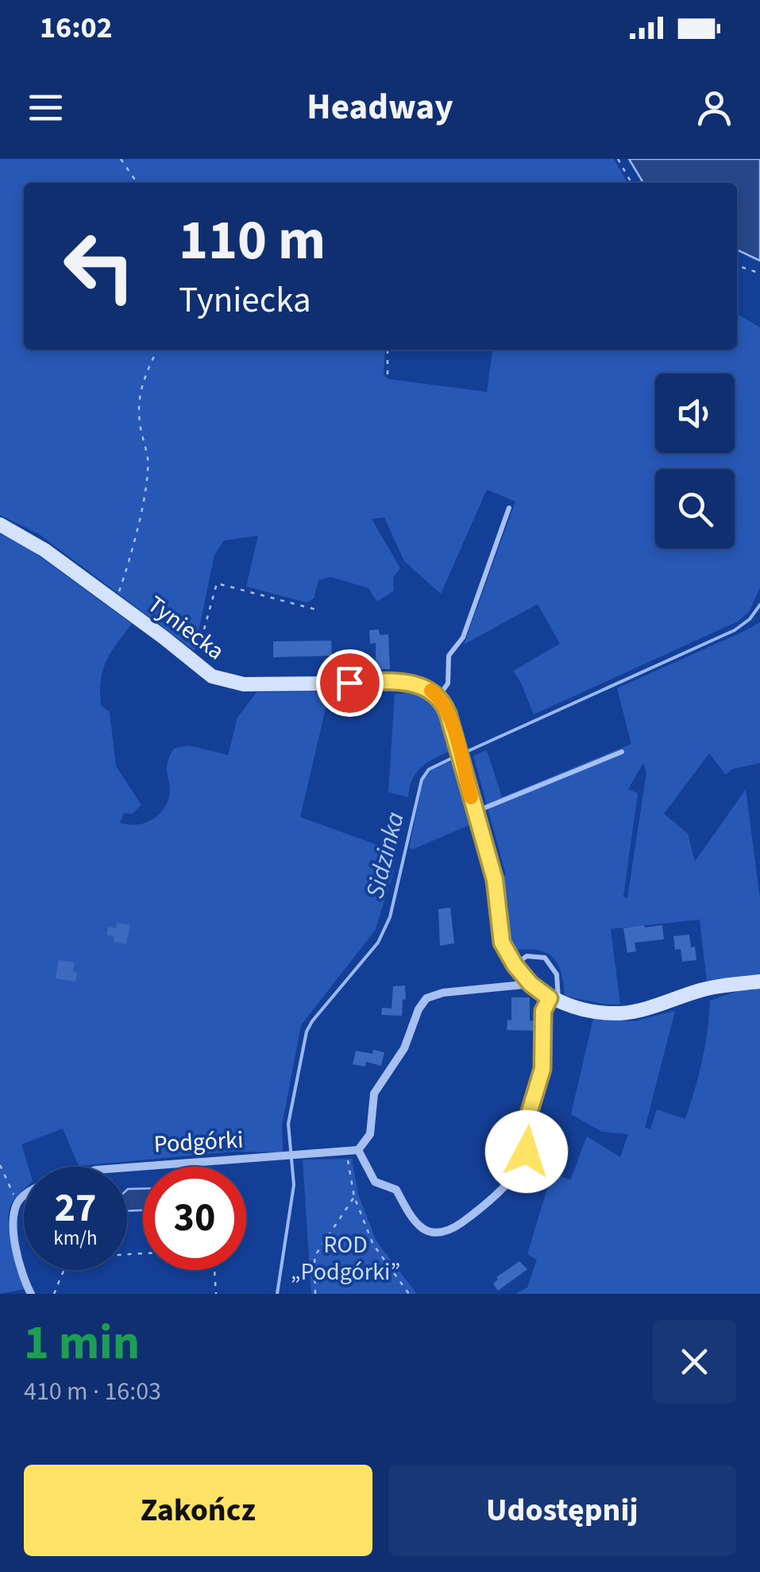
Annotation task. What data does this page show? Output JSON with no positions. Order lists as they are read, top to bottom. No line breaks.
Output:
{"streets":{"street":["Tyniecka","Podgórki"]},"water":["Sidzinka"],"parks":["ROD „Podgórki”"],"page":{"status":"16:02","header":"Headway","turn":["110 m","Tyniecka"],"speed":"27 km/h","limit":"30","heading":["1 min","410 m · 16:03"],"buttons":["Zakończ","Udostępnij"]}}
